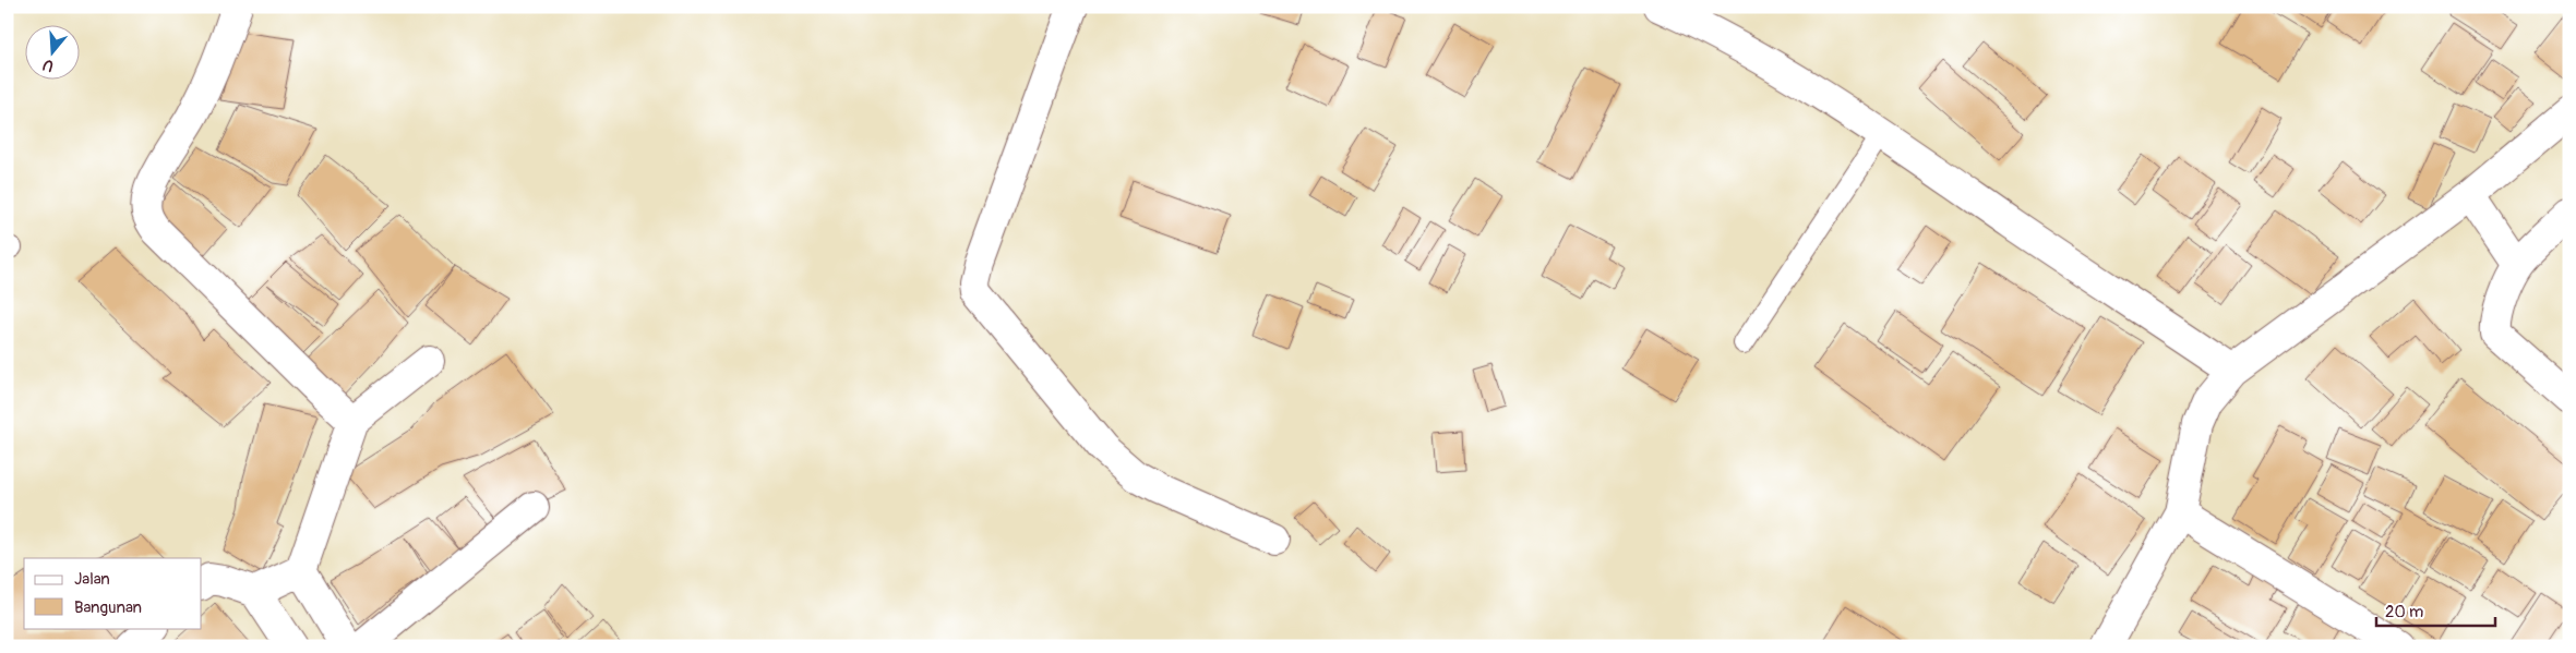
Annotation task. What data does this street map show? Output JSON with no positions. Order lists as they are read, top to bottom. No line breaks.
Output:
{"legend":["Jalan","Bangunan"],"scale_bar":"20 m","north":"bottom"}
